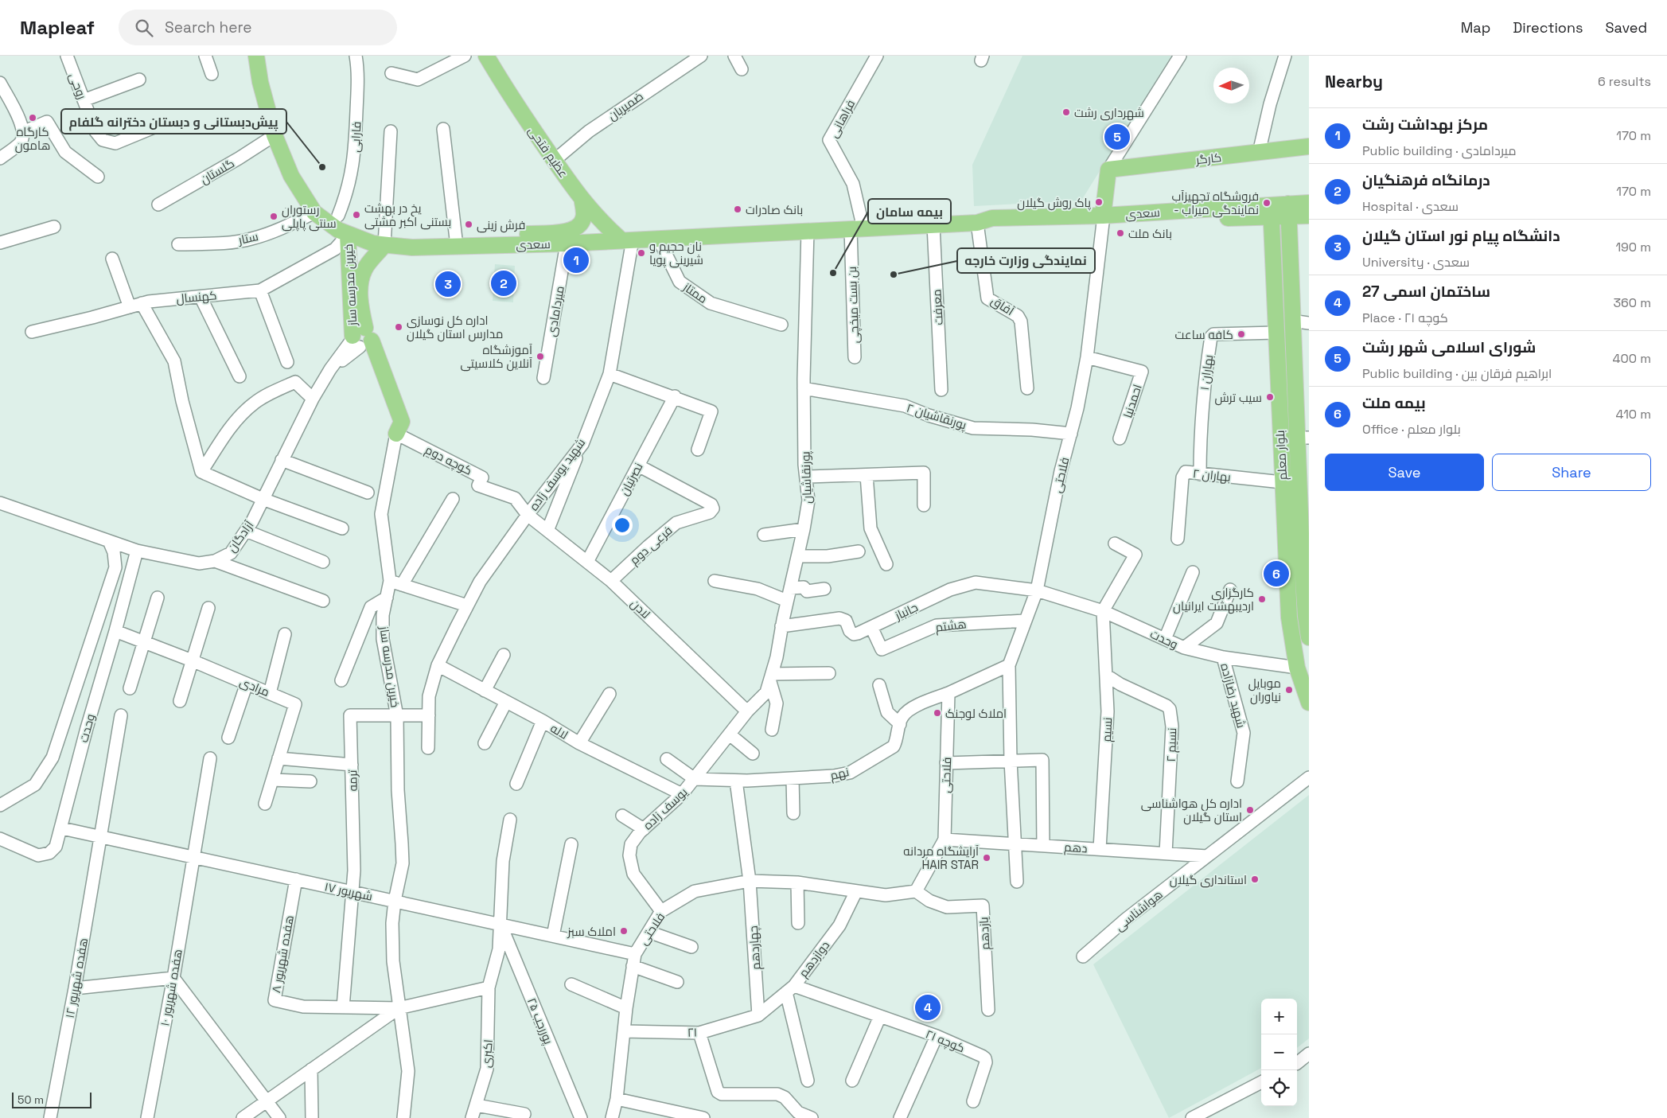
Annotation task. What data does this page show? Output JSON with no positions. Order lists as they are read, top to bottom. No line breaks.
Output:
{"streets":{"main road":["عظیم فتحی","کارگر","سعدی","خیرین مدرسه ساز","بلوار معلم"],"street":["روحی","ضمیریان","فراهانی","فارابی","گلستان","ستار","ممتاز","کهنسال","بن بست میخچی","آفاق","معرفت","میردامادی","بهاران ۱","احمدنیا","پورنقاشیان ۲","کوچه دوم","شهید یوسف زاده","فلاحتی","بهاران ۲","پورنقاشیان","نصرتیان","آزادگان","فرعی دوم","لادن","جانباز","هشتم","وحدت","مرادی","شهید رضازاده","نسیم","لاله","نسیم ٢","نهم","ترمه","یوسف زاده","دهم","۱۷ شهریور","هواشناسی","یازدهم","چهاردهم","هفده شهریور ۸","دوازدهم","هفده شهریور ۱۲","هفده شهریور ۱۰","پوررجب ۲۵","۲۱","کوچه ۲۱","اکبری"]},"crossings":[["ضمیریان","عظیم فتحی"],["فراهانی","سعدی"],["فراهانی","بن بست میخچی"],["عظیم فتحی","سعدی"],["عظیم فتحی","شهید یوسف زاده"],["گلستان","سعدی"],["سعدی","ستار"],["سعدی","خیرین مدرسه ساز"],["سعدی","ممتاز"],["سعدی","کهنسال"],["سعدی","بن بست میخچی"],["سعدی","آفاق"],["سعدی","معرفت"],["سعدی","میردامادی"],["سعدی","بلوار معلم"],["سعدی","شهید یوسف زاده"],["سعدی","فلاحتی"],["سعدی","پورنقاشیان"],["خیرین مدرسه ساز","کهنسال"],["خیرین مدرسه ساز","کوچه دوم"],["خیرین مدرسه ساز","آزادگان"],["خیرین مدرسه ساز","ترمه"],["خیرین مدرسه ساز","۱۷ شهریور"],["خیرین مدرسه ساز","هفده شهریور ۸"],["بهاران ۱","بلوار معلم"],["بهاران ۱","بهاران ۲"],["احمدنیا","فلاحتی"],["پورنقاشیان ۲","فلاحتی"],["پورنقاشیان ۲","پورنقاشیان"],["بلوار معلم","بهاران ۲"],["بلوار معلم","وحدت"],["کوچه دوم","شهید یوسف زاده"],["کوچه دوم","لادن"],["شهید یوسف زاده","لادن"],["شهید یوسف زاده","لاله"],["فلاحتی","جانباز"],["فلاحتی","هشتم"],["فلاحتی","وحدت"],["فلاحتی","نهم"],["فلاحتی","یوسف زاده"],["فلاحتی","دهم"],["فلاحتی","۱۷ شهریور"],["فلاحتی","یازدهم"],["فلاحتی","چهاردهم"],["فلاحتی","دوازدهم"],["فلاحتی","۲۱"],["پورنقاشیان","لادن"],["پورنقاشیان","جانباز"],["پورنقاشیان","یوسف زاده"],["نصرتیان","فرعی دوم"],["نصرتیان","لادن"],["آزادگان","وحدت"],["فرعی دوم","لادن"],["لادن","یوسف زاده"],["جانباز","هشتم"],["جانباز","وحدت"],["وحدت","مرادی"],["وحدت","شهید رضازاده"],["وحدت","نسیم"],["وحدت","۱۷ شهریور"],["نسیم","نسیم ٢"],["نسیم","دهم"],["لاله","یوسف زاده"],["نسیم ٢","دهم"],["نهم","یوسف زاده"],["نهم","چهاردهم"],["ترمه","۱۷ شهریور"],["ترمه","هفده شهریور ۸"],["دهم","هواشناسی"],["۱۷ شهریور","هفده شهریور ۸"],["۱۷ شهریور","هفده شهریور ۱۲"],["۱۷ شهریور","هفده شهریور ۱۰"],["۱۷ شهریور","پوررجب ۲۵"],["۱۷ شهریور","اکبری"],["چهاردهم","دوازدهم"],["چهاردهم","۲۱"],["دوازدهم","۲۱"],["دوازدهم","کوچه ۲۱"],["پوررجب ۲۵","اکبری"]],"places":["شهرداری رشت","کارگاه هامون","پیش‌دبستانی و دبستان دخترانه گلفام","پاک روش گیلان","فروشگاه تجهیزآب - نمایندگی میراب","بانک صادرات","یخ در بهشت بستنی اکبر مشتی","رستوران سنتی پاپلی","فرش زینی","بانک ملت","نان حجیم و شیرینی پویا","بیمه سامان","نمایندگی وزارت خارجه","اداره کل نوسازی مدارس استان گیلان","کافه ساعت","آموزشگاه آنلاین کلاسیتی","سیب ترش","کارگزاری اردیبهشت ایرانیان","موبایل نیاوران","املاک لوجنک","اداره کل هواشناسی استان گیلان","آرایشگاه مردانه HAIR STAR","استانداری گیلان","املاک سبز"],"scale_bar":"50 m","north":"left","page":{"header":"Mapleaf","search":"Search here","nav":["Map","Directions","Saved"],"heading":["Nearby","6 results"],"list":[{"mark":"1","name":"مرکز بهداشت رشت","note":"Public building · میردامادی","value":"170 m"},{"mark":"2","name":"درمانگاه فرهنگیان","note":"Hospital · سعدی","value":"170 m"},{"mark":"3","name":"دانشگاه پیام نور استان گیلان","note":"University · سعدی","value":"190 m"},{"mark":"4","name":"ساختمان اسمی 27","note":"Place · کوچه ۲۱","value":"360 m"},{"mark":"5","name":"شورای اسلامی شهر رشت","note":"Public building · ابراهیم فرقان بین","value":"400 m"},{"mark":"6","name":"بیمه ملت","note":"Office · بلوار معلم","value":"410 m"}],"pins":["5","1","2","3","6","4"],"buttons":["Save","Share"],"map_buttons":["+","−"],"scale":"50 m"}}
